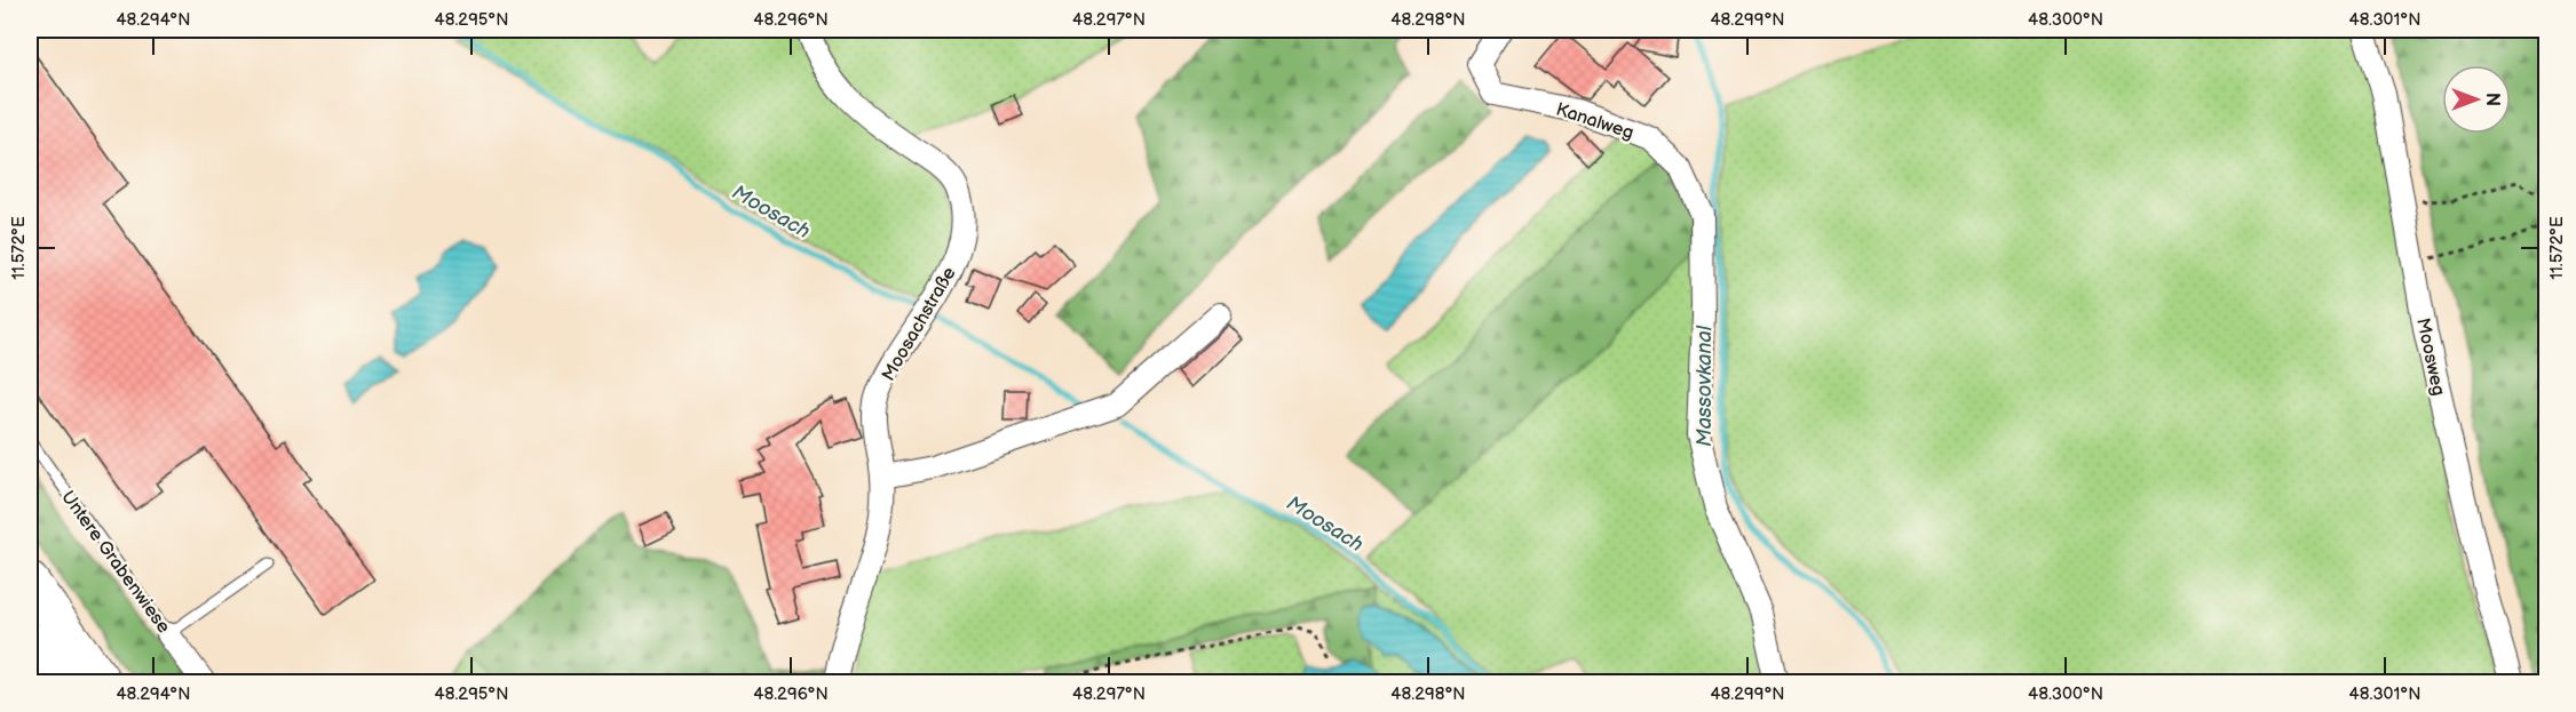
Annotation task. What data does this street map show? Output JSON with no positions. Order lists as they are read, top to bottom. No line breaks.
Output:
{"streets":{"street":["Kanalweg","Moosachstraße","Moosweg","Untere Grabenwiese"]},"water":["Moosach","Massovkanal"],"north":"right","coordinates":["48.294°N","48.295°N","48.296°N","48.297°N","48.298°N","48.299°N","48.300°N","48.301°N","11.572°E"]}
